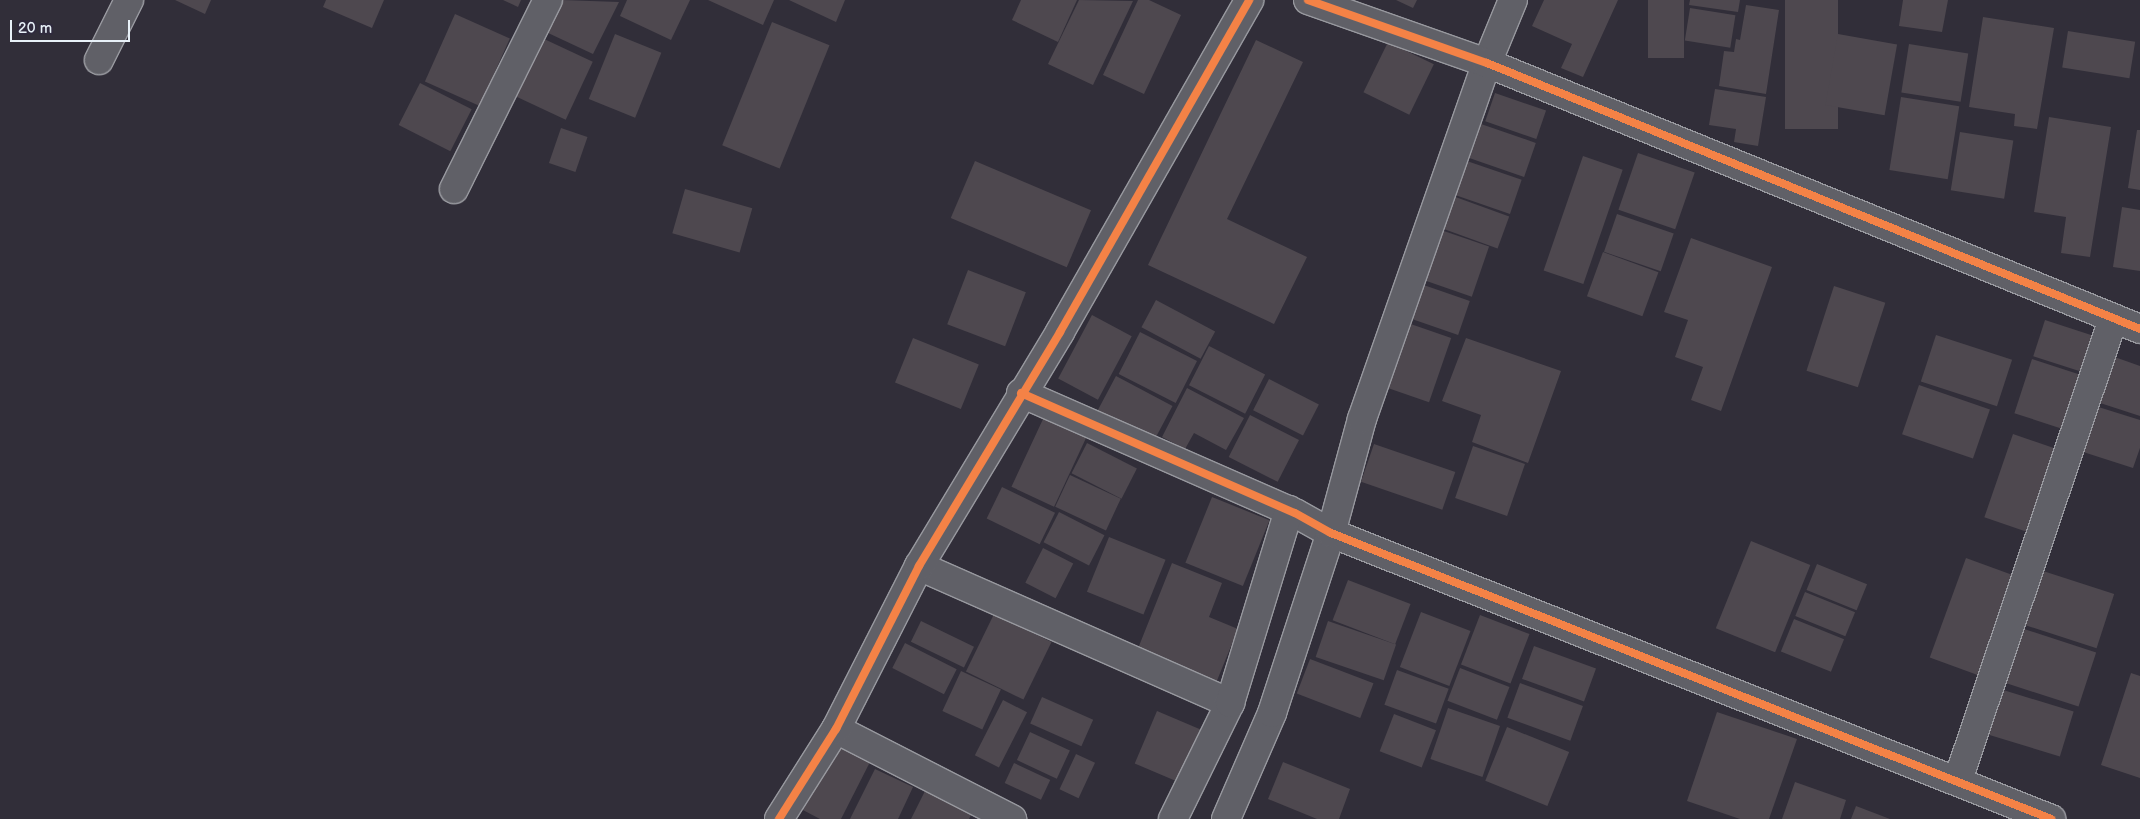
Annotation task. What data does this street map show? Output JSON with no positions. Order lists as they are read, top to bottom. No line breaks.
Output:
{"scale_bar":"20 m"}
